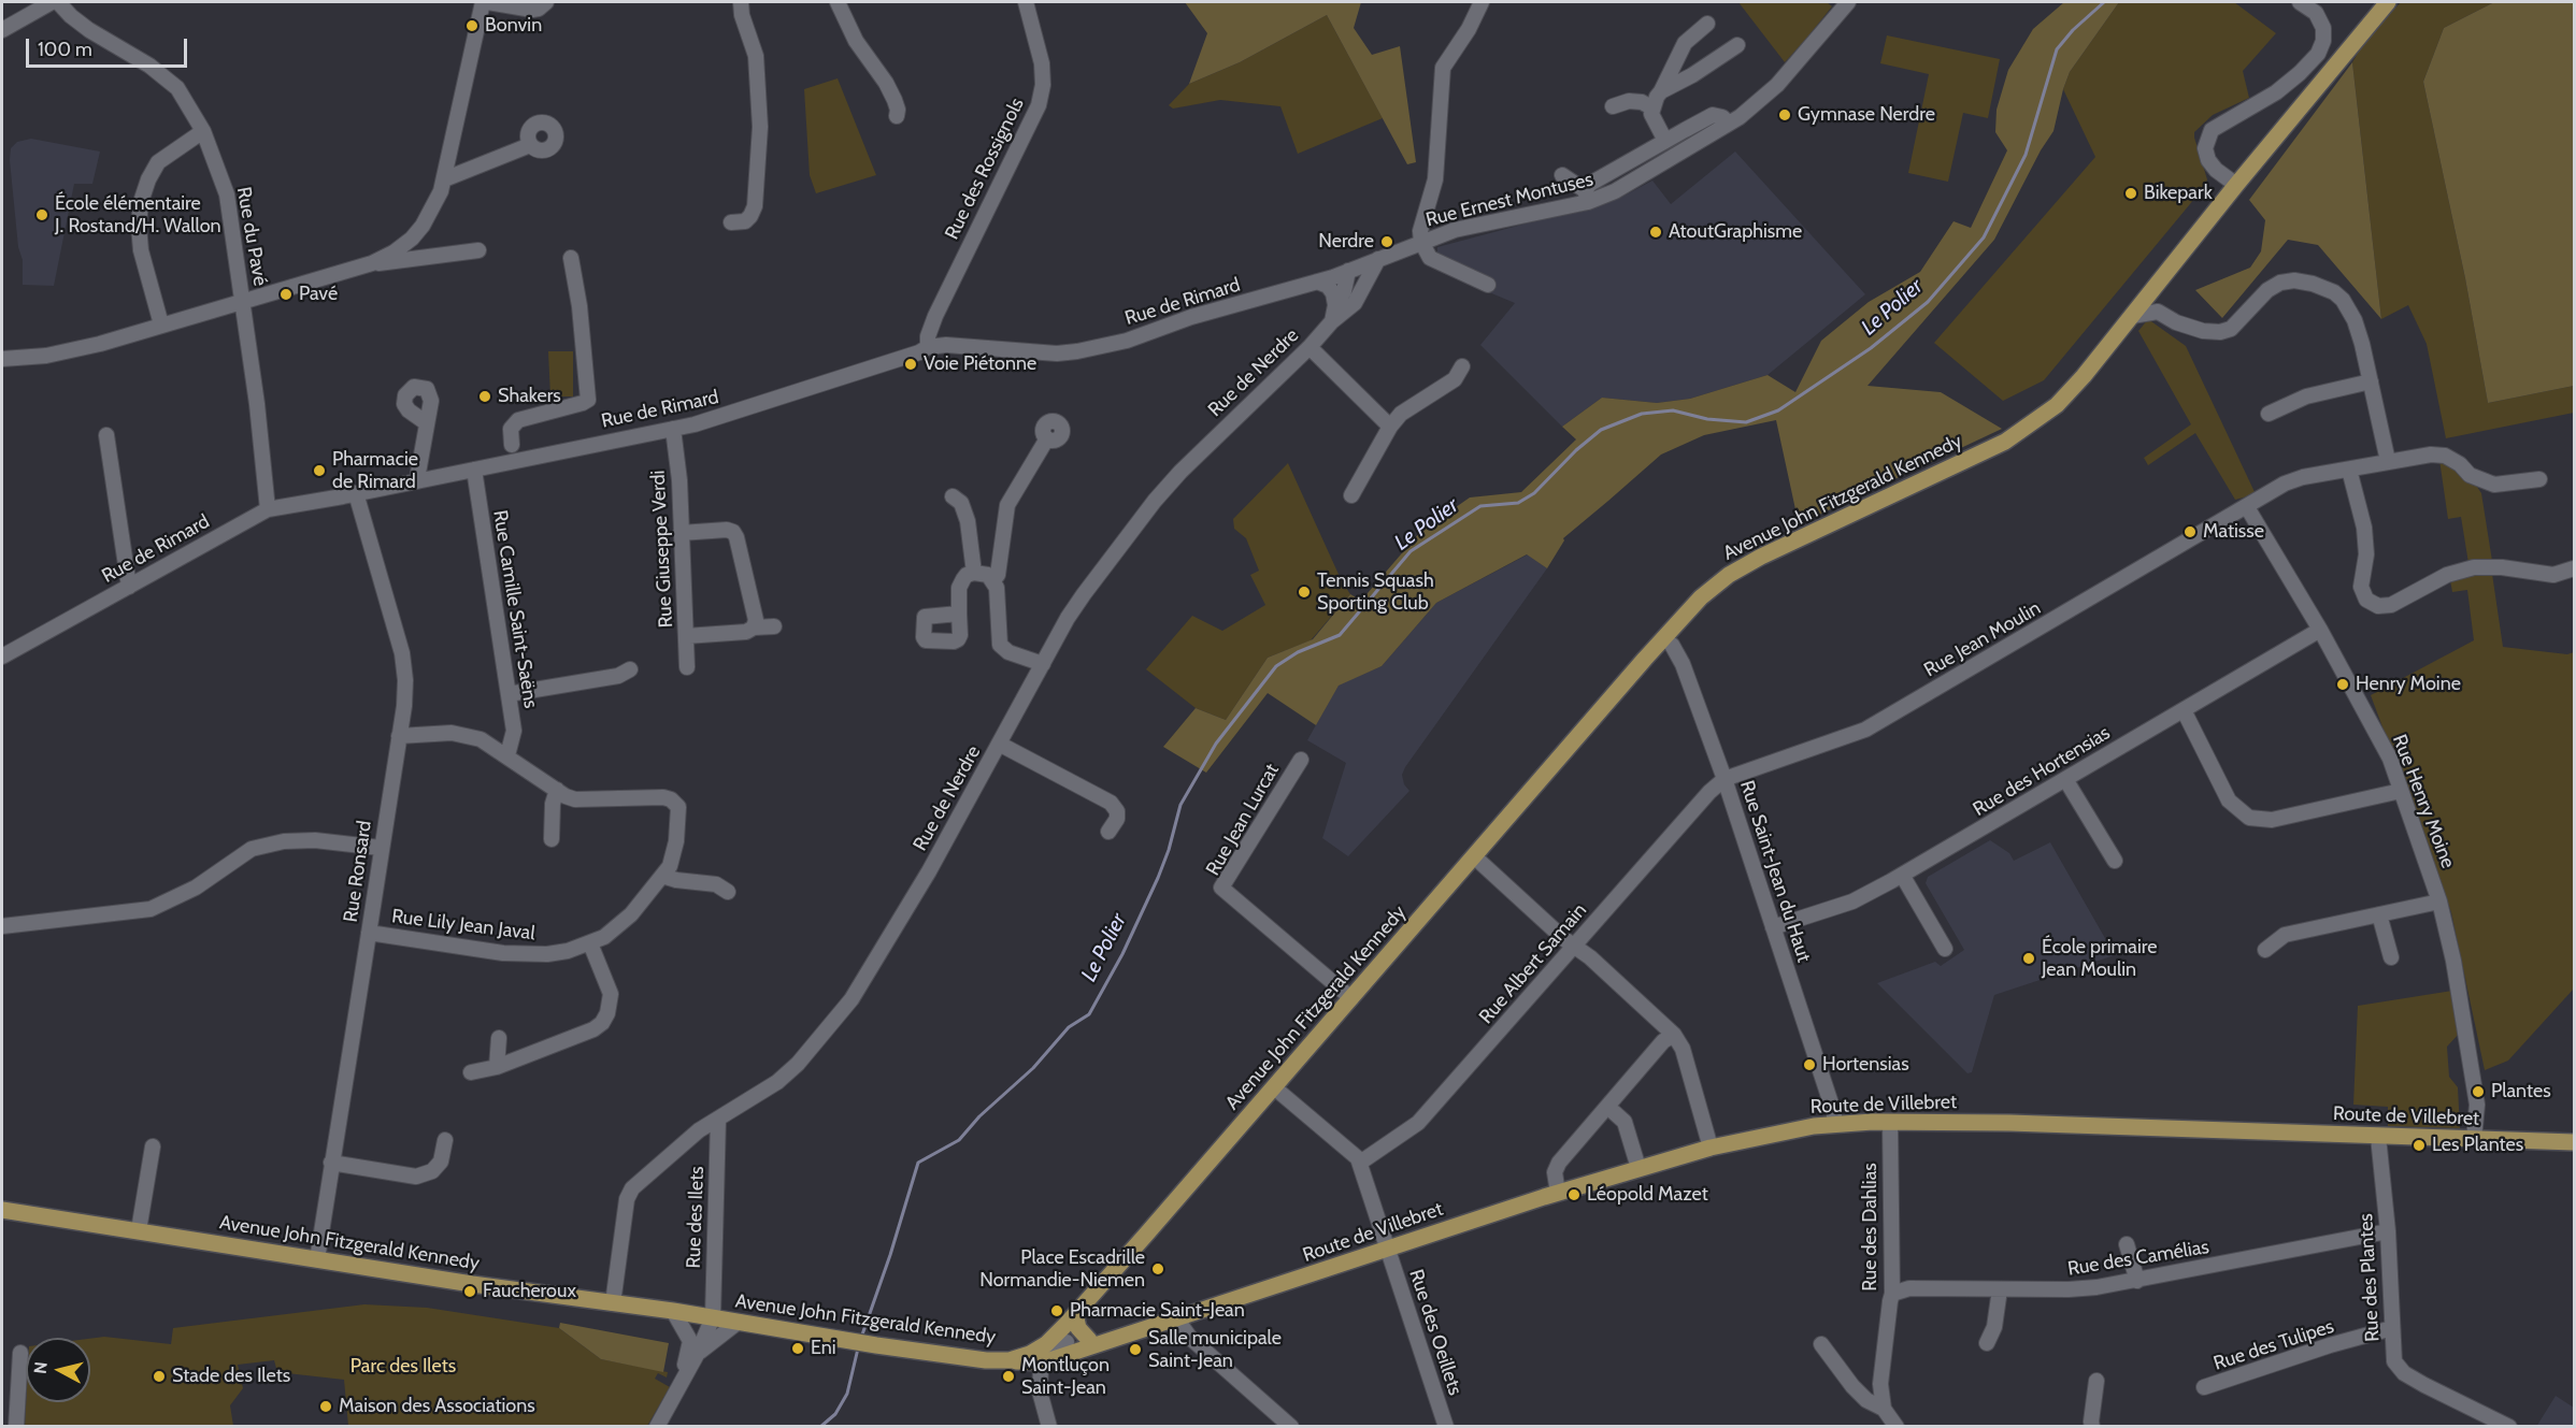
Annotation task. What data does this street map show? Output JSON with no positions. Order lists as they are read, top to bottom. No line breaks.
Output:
{"streets":{"main road":["Avenue John Fitzgerald Kennedy","Route de Villebret"],"street":["Rue des Rossignols","Rue Ernest Montuses","Rue du Pavé","Rue de Rimard","Rue de Nerdre","Rue Giuseppe Verdi","Rue Camille Saint-Saëns","Rue Jean Moulin","Rue des Hortensias","Rue Henry Moine","Rue Jean Lurcat","Rue Ronsard","Rue Saint-Jean du Haut","Rue Lily Jean Javal","Rue Albert Samain","Rue des Ilets","Rue des Dahlias","Rue des Camélias","Rue des Plantes","Rue des Oeillets","Rue des Tulipes"]},"crossings":[["Rue des Rossignols","Rue de Rimard"],["Rue Ernest Montuses","Rue de Rimard"],["Rue Ernest Montuses","Rue de Nerdre"],["Rue du Pavé","Rue de Rimard"],["Rue de Rimard","Rue de Nerdre"],["Rue de Rimard","Rue Giuseppe Verdi"],["Rue de Rimard","Rue Camille Saint-Saëns"],["Rue de Rimard","Rue Ronsard"],["Rue de Nerdre","Avenue John Fitzgerald Kennedy"],["Rue de Nerdre","Rue des Ilets"],["Avenue John Fitzgerald Kennedy","Rue Jean Lurcat"],["Avenue John Fitzgerald Kennedy","Rue Ronsard"],["Avenue John Fitzgerald Kennedy","Rue Saint-Jean du Haut"],["Avenue John Fitzgerald Kennedy","Rue des Ilets"],["Rue Jean Moulin","Rue Henry Moine"],["Rue Jean Moulin","Rue Saint-Jean du Haut"],["Rue Jean Moulin","Rue Albert Samain"],["Rue des Hortensias","Rue Henry Moine"],["Rue des Hortensias","Rue Saint-Jean du Haut"],["Rue Henry Moine","Route de Villebret"],["Rue Ronsard","Rue Lily Jean Javal"],["Rue Saint-Jean du Haut","Rue Albert Samain"],["Rue Saint-Jean du Haut","Route de Villebret"],["Rue Albert Samain","Rue des Oeillets"],["Route de Villebret","Rue des Dahlias"],["Route de Villebret","Rue des Plantes"],["Route de Villebret","Rue des Oeillets"],["Rue des Dahlias","Rue des Camélias"],["Rue des Camélias","Rue des Plantes"],["Rue des Plantes","Rue des Tulipes"]],"water":["Le Polier"],"parks":["Parc des Ilets"],"places":["Bonvin","Gymnase Nerdre","Bikepark","École élémentaire J. Rostand/H. Wallon","AtoutGraphisme","Nerdre","Pavé","Voie Piétonne","Shakers","Pharmacie de Rimard","Matisse","Tennis Squash Sporting Club","Henry Moine","École primaire Jean Moulin","Hortensias","Plantes","Les Plantes","Léopold Mazet","Place Escadrille Normandie-Niemen","Faucheroux","Pharmacie Saint-Jean","Eni","Salle municipale Saint-Jean","Stade des Ilets","Montluçon Saint-Jean","Maison des Associations"],"scale_bar":"100 m","north":"left"}
